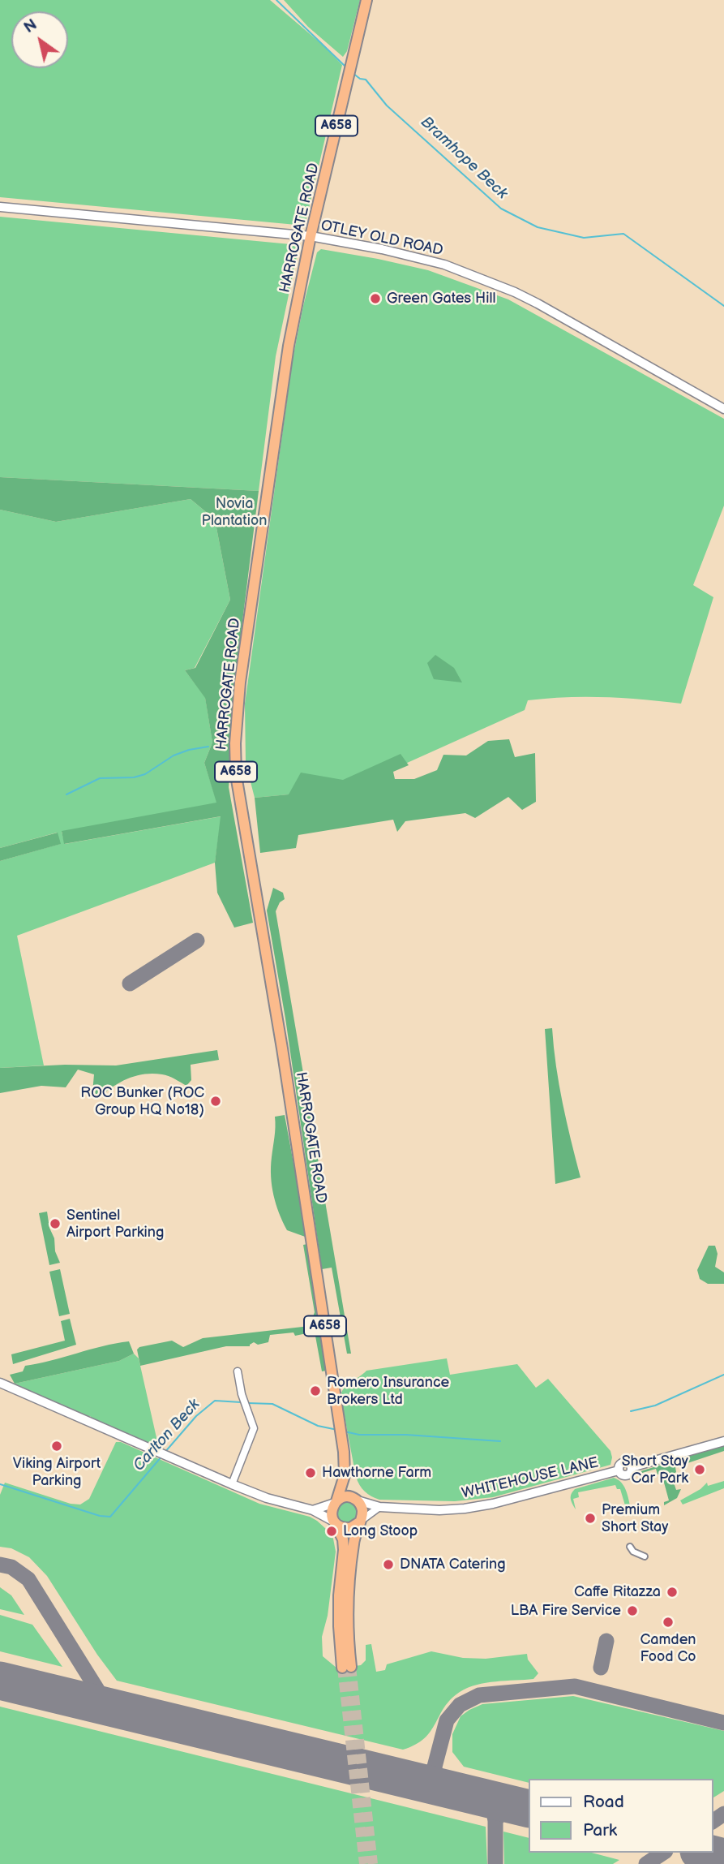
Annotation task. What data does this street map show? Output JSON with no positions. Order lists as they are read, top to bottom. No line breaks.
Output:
{"streets":{"highway":["A658","HARROGATE ROAD"],"street":["OTLEY OLD ROAD","WHITEHOUSE LANE"]},"crossings":[["HARROGATE ROAD","OTLEY OLD ROAD"],["HARROGATE ROAD","WHITEHOUSE LANE"]],"water":["Bramhope Beck","Carlton Beck"],"parks":["Novia Plantation"],"places":["Green Gates Hill","ROC Bunker (ROC Group HQ No18)","Sentinel Airport Parking","Romero Insurance Brokers Ltd","Viking Airport Parking","Short Stay Car Park","Hawthorne Farm","Premium Short Stay","Long Stoop","DNATA Catering","Caffe Ritazza","LBA Fire Service","Camden Food Co"],"legend":["Road","Park"],"north":"top left"}
